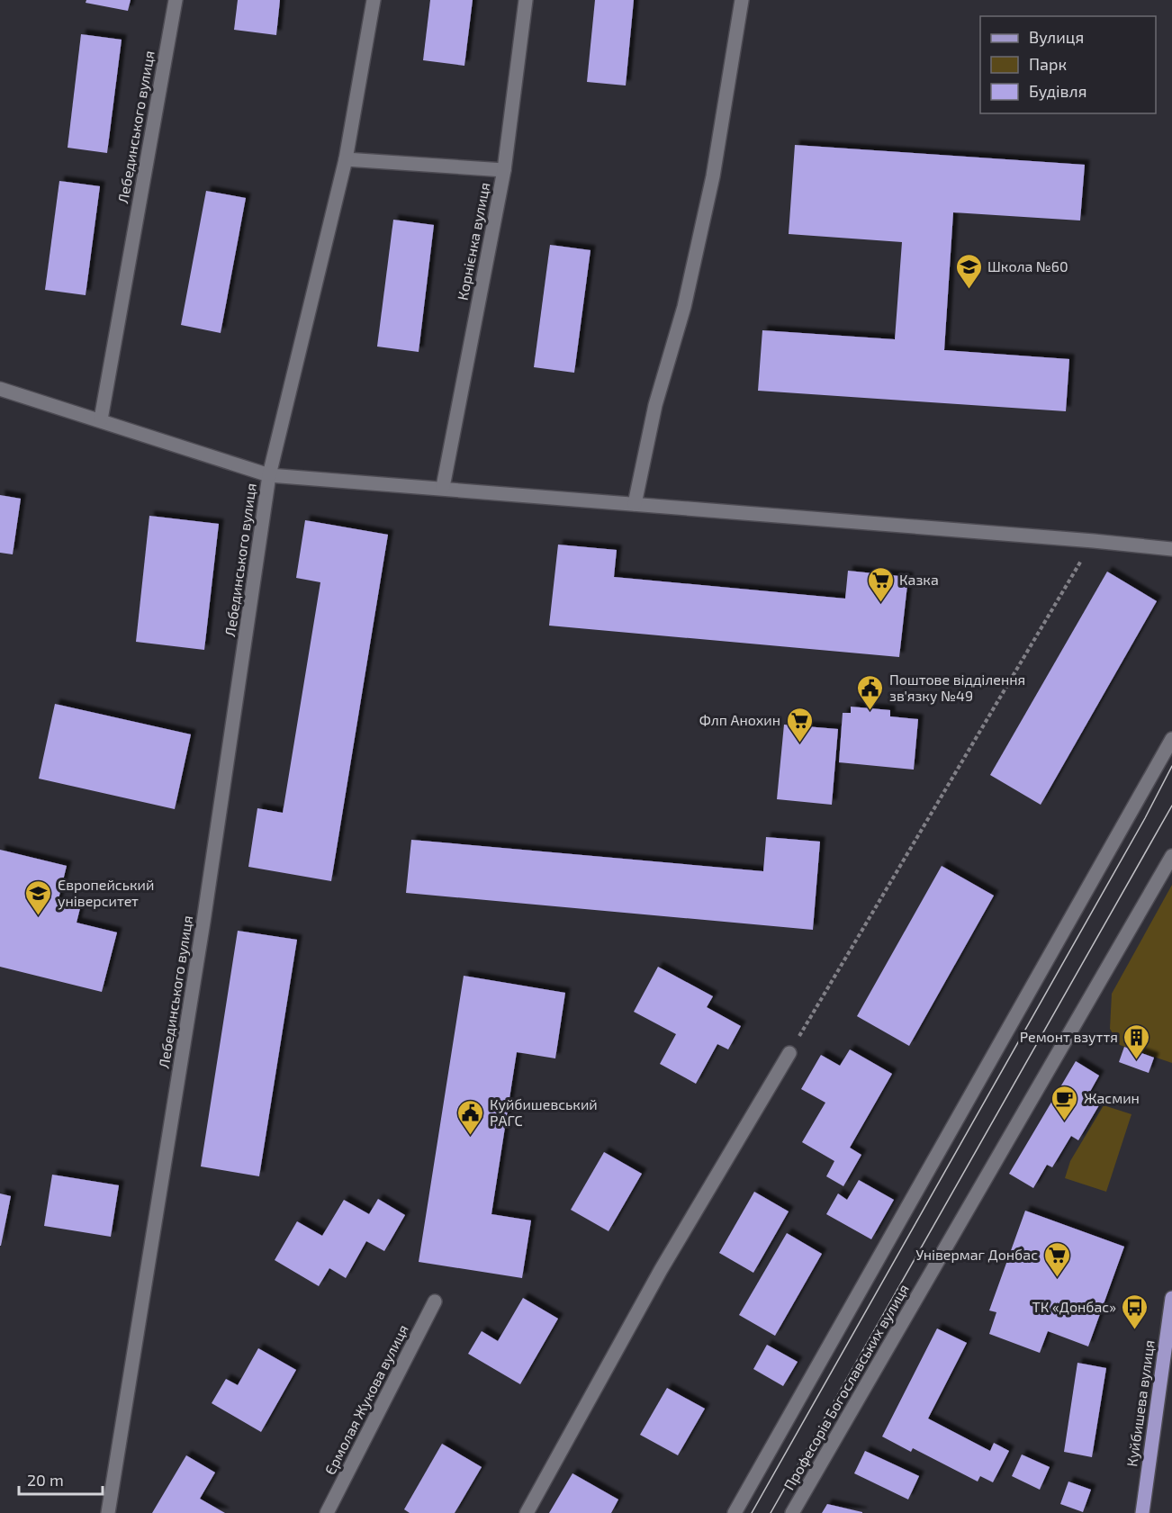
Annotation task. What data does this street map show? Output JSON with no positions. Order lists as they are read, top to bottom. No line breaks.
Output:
{"streets":{"main road":["Куйбишева вулиця"],"street":["Лебединського вулиця","Корнієнка вулиця","Професорів Богославських вулиця","Єрмолая Жукова вулиця"]},"places":{"school or university":["Школа №60","Європейський університет"],"supermarket":["Казка","Флп Анохин","Універмаг Донбас"],"public building":["Поштове відділення зв'язку №49","Куйбишевський РАГС"],"building":["Ремонт взуття"],"cafe":["Жасмин"],"bus stop":["ТК «Донбас»"]},"legend":["Вулиця","Парк","Будівля"],"scale_bar":"20 m"}
